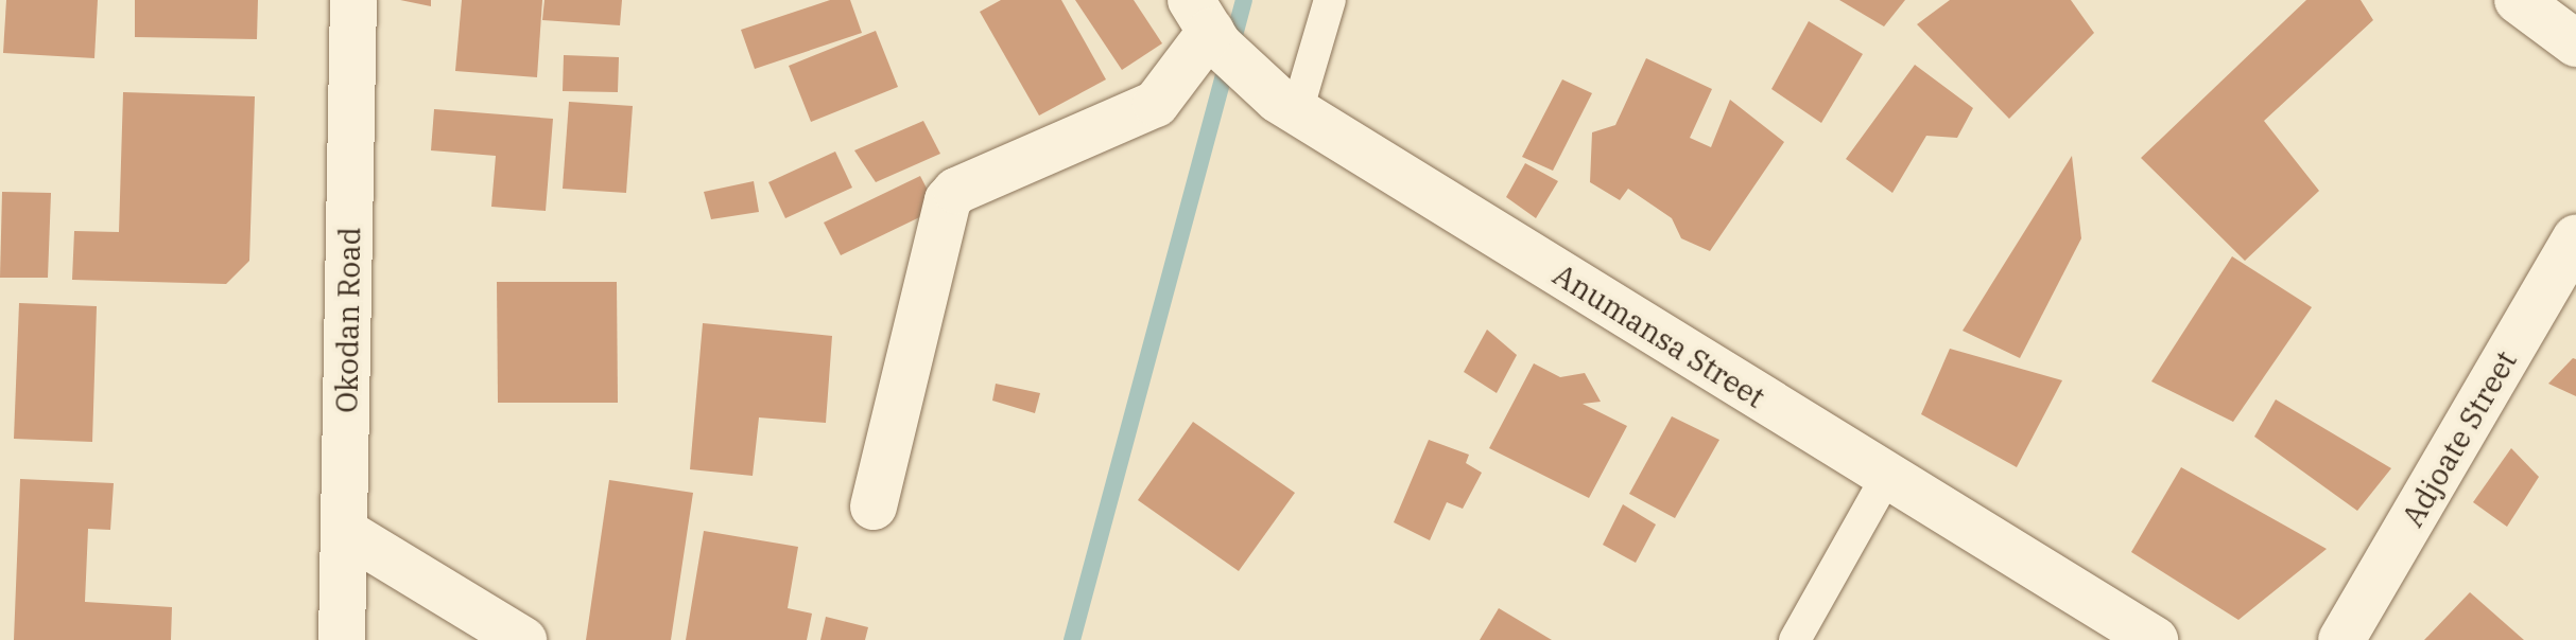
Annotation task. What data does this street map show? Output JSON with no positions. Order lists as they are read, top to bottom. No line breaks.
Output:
{"streets":{"street":["Okodan Road","Anumansa Street","Adjoate Street"]}}
